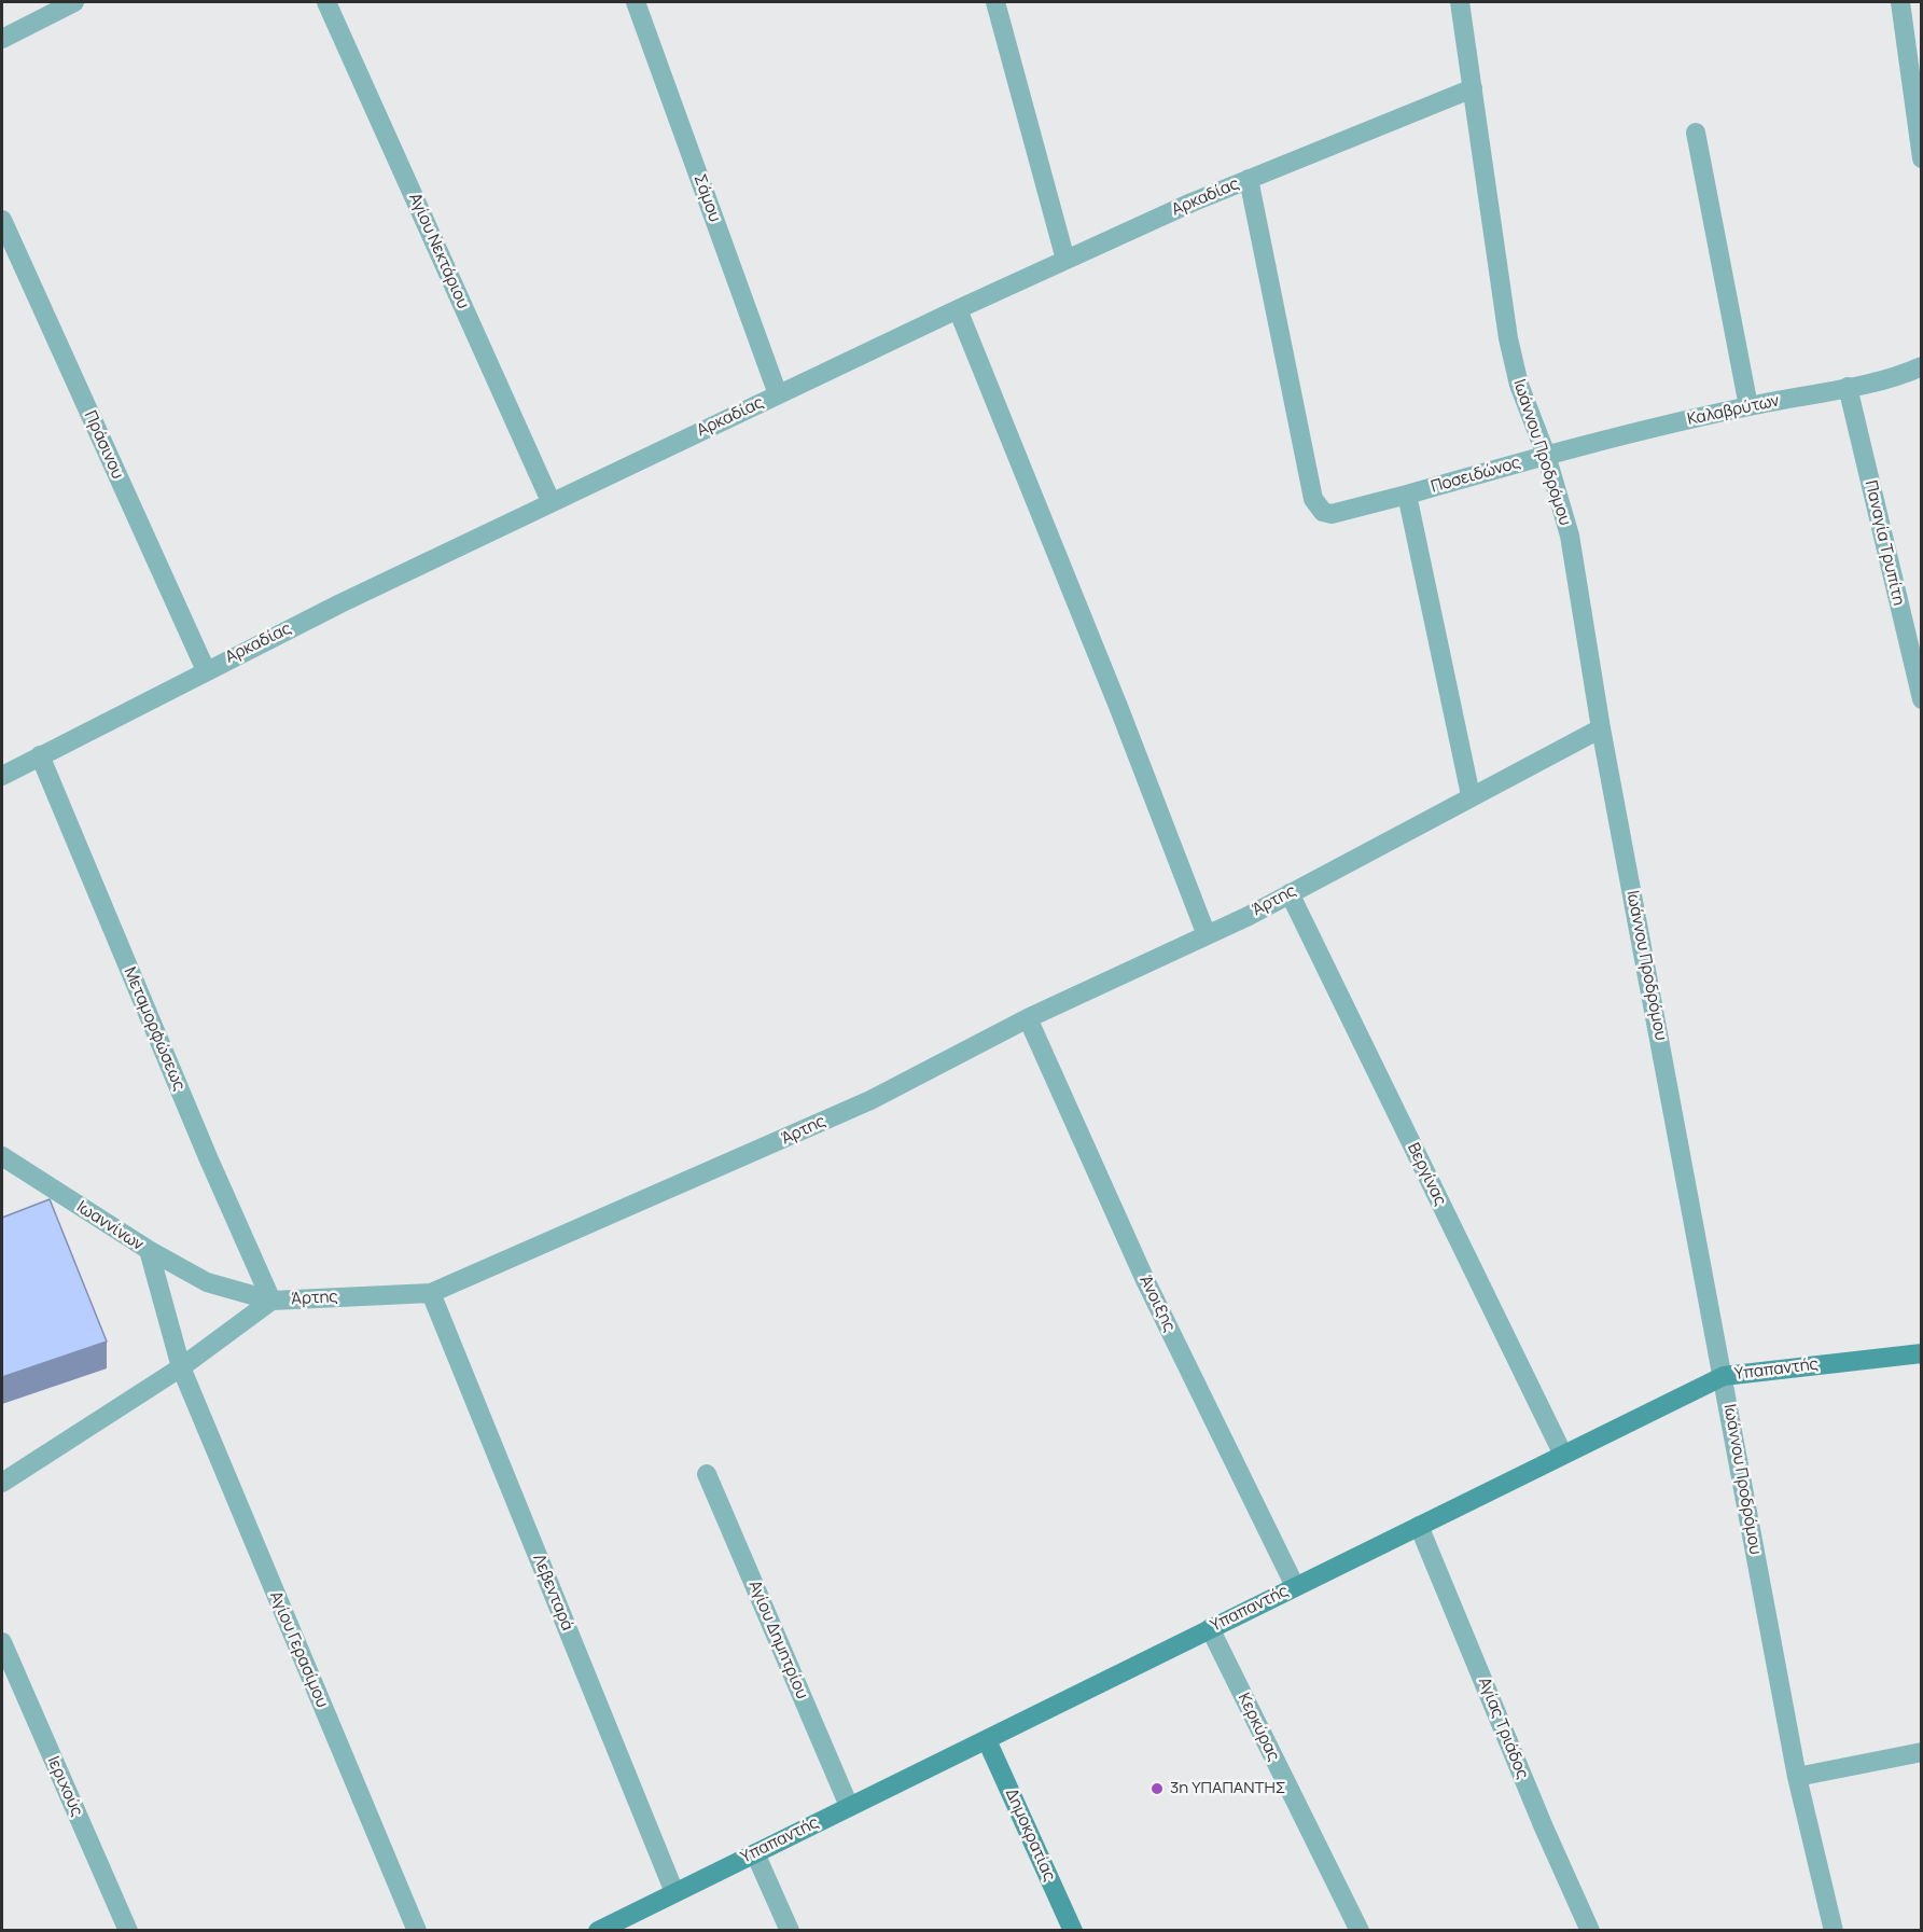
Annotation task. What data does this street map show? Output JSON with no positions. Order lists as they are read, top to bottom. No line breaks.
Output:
{"streets":{"street":["Αρκαδίας","Σάμου","Αγίου Νεκτάριου","Καλαβρύτων","Πράσινου","Ιωάννου Προδρόμου","Ποσειδώνος","Παναγία Τρυπίτη","Άρτης","Μεταμορφώσεως","Βεργίνας","Ιωαννίνων","Άνοιξης","Υπαπαντής","Λεβενταρά","Αγίου Δημητρίου","Αγίου Γερασίμου","Κερκύρας","Αγίας Τριάδος","Ιεριχούς","Δημοκρατίας"]},"crossings":[["Αρκαδίας","Σάμου"],["Αρκαδίας","Αγίου Νεκτάριου"],["Αρκαδίας","Πράσινου"],["Αρκαδίας","Ιωάννου Προδρόμου"],["Αρκαδίας","Ποσειδώνος"],["Αρκαδίας","Μεταμορφώσεως"],["Καλαβρύτων","Ιωάννου Προδρόμου"],["Καλαβρύτων","Ποσειδώνος"],["Καλαβρύτων","Παναγία Τρυπίτη"],["Ιωάννου Προδρόμου","Ποσειδώνος"],["Ιωάννου Προδρόμου","Άρτης"],["Ιωάννου Προδρόμου","Υπαπαντής"],["Άρτης","Μεταμορφώσεως"],["Άρτης","Βεργίνας"],["Άρτης","Ιωαννίνων"],["Άρτης","Άνοιξης"],["Άρτης","Λεβενταρά"],["Άρτης","Αγίου Γερασίμου"],["Βεργίνας","Υπαπαντής"],["Ιωαννίνων","Αγίου Γερασίμου"],["Άνοιξης","Υπαπαντής"],["Υπαπαντής","Λεβενταρά"],["Υπαπαντής","Αγίου Δημητρίου"],["Υπαπαντής","Κερκύρας"],["Υπαπαντής","Αγίας Τριάδος"],["Υπαπαντής","Δημοκρατίας"]],"places":["3η ΥΠΑΠΑΝΤΗΣ"]}
